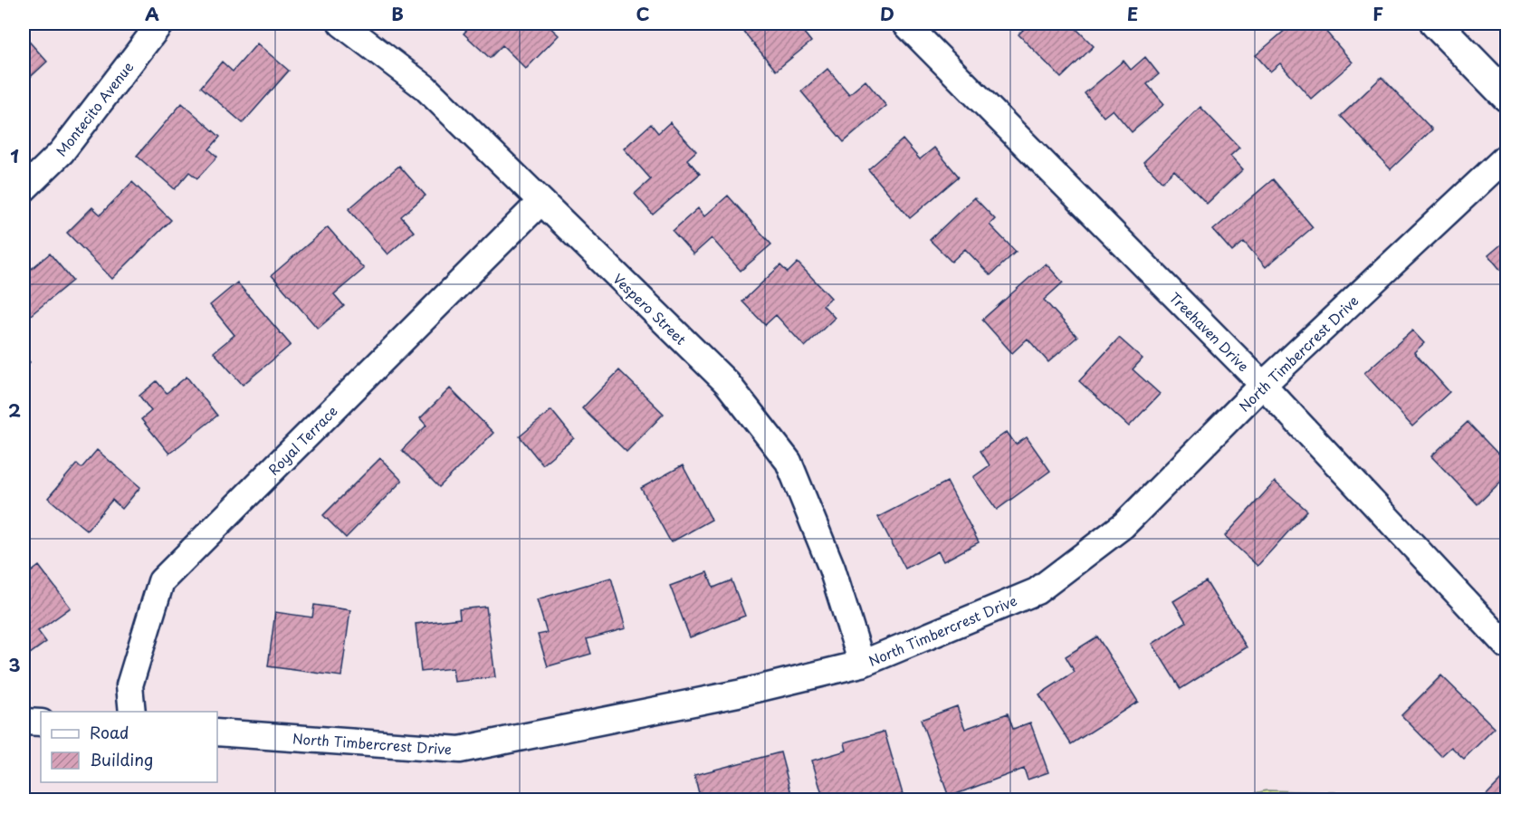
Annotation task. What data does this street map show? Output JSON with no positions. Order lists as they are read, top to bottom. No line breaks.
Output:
{"streets":{"street":["Montecito Avenue","Vespero Street","Treehaven Drive","North Timbercrest Drive","Royal Terrace"]},"crossings":[["Vespero Street","North Timbercrest Drive"],["Vespero Street","Royal Terrace"],["Treehaven Drive","North Timbercrest Drive"]],"legend":["Road","Building"],"grid":{"columns":["A","B","C","D","E","F"],"rows":["1","2","3"]}}
